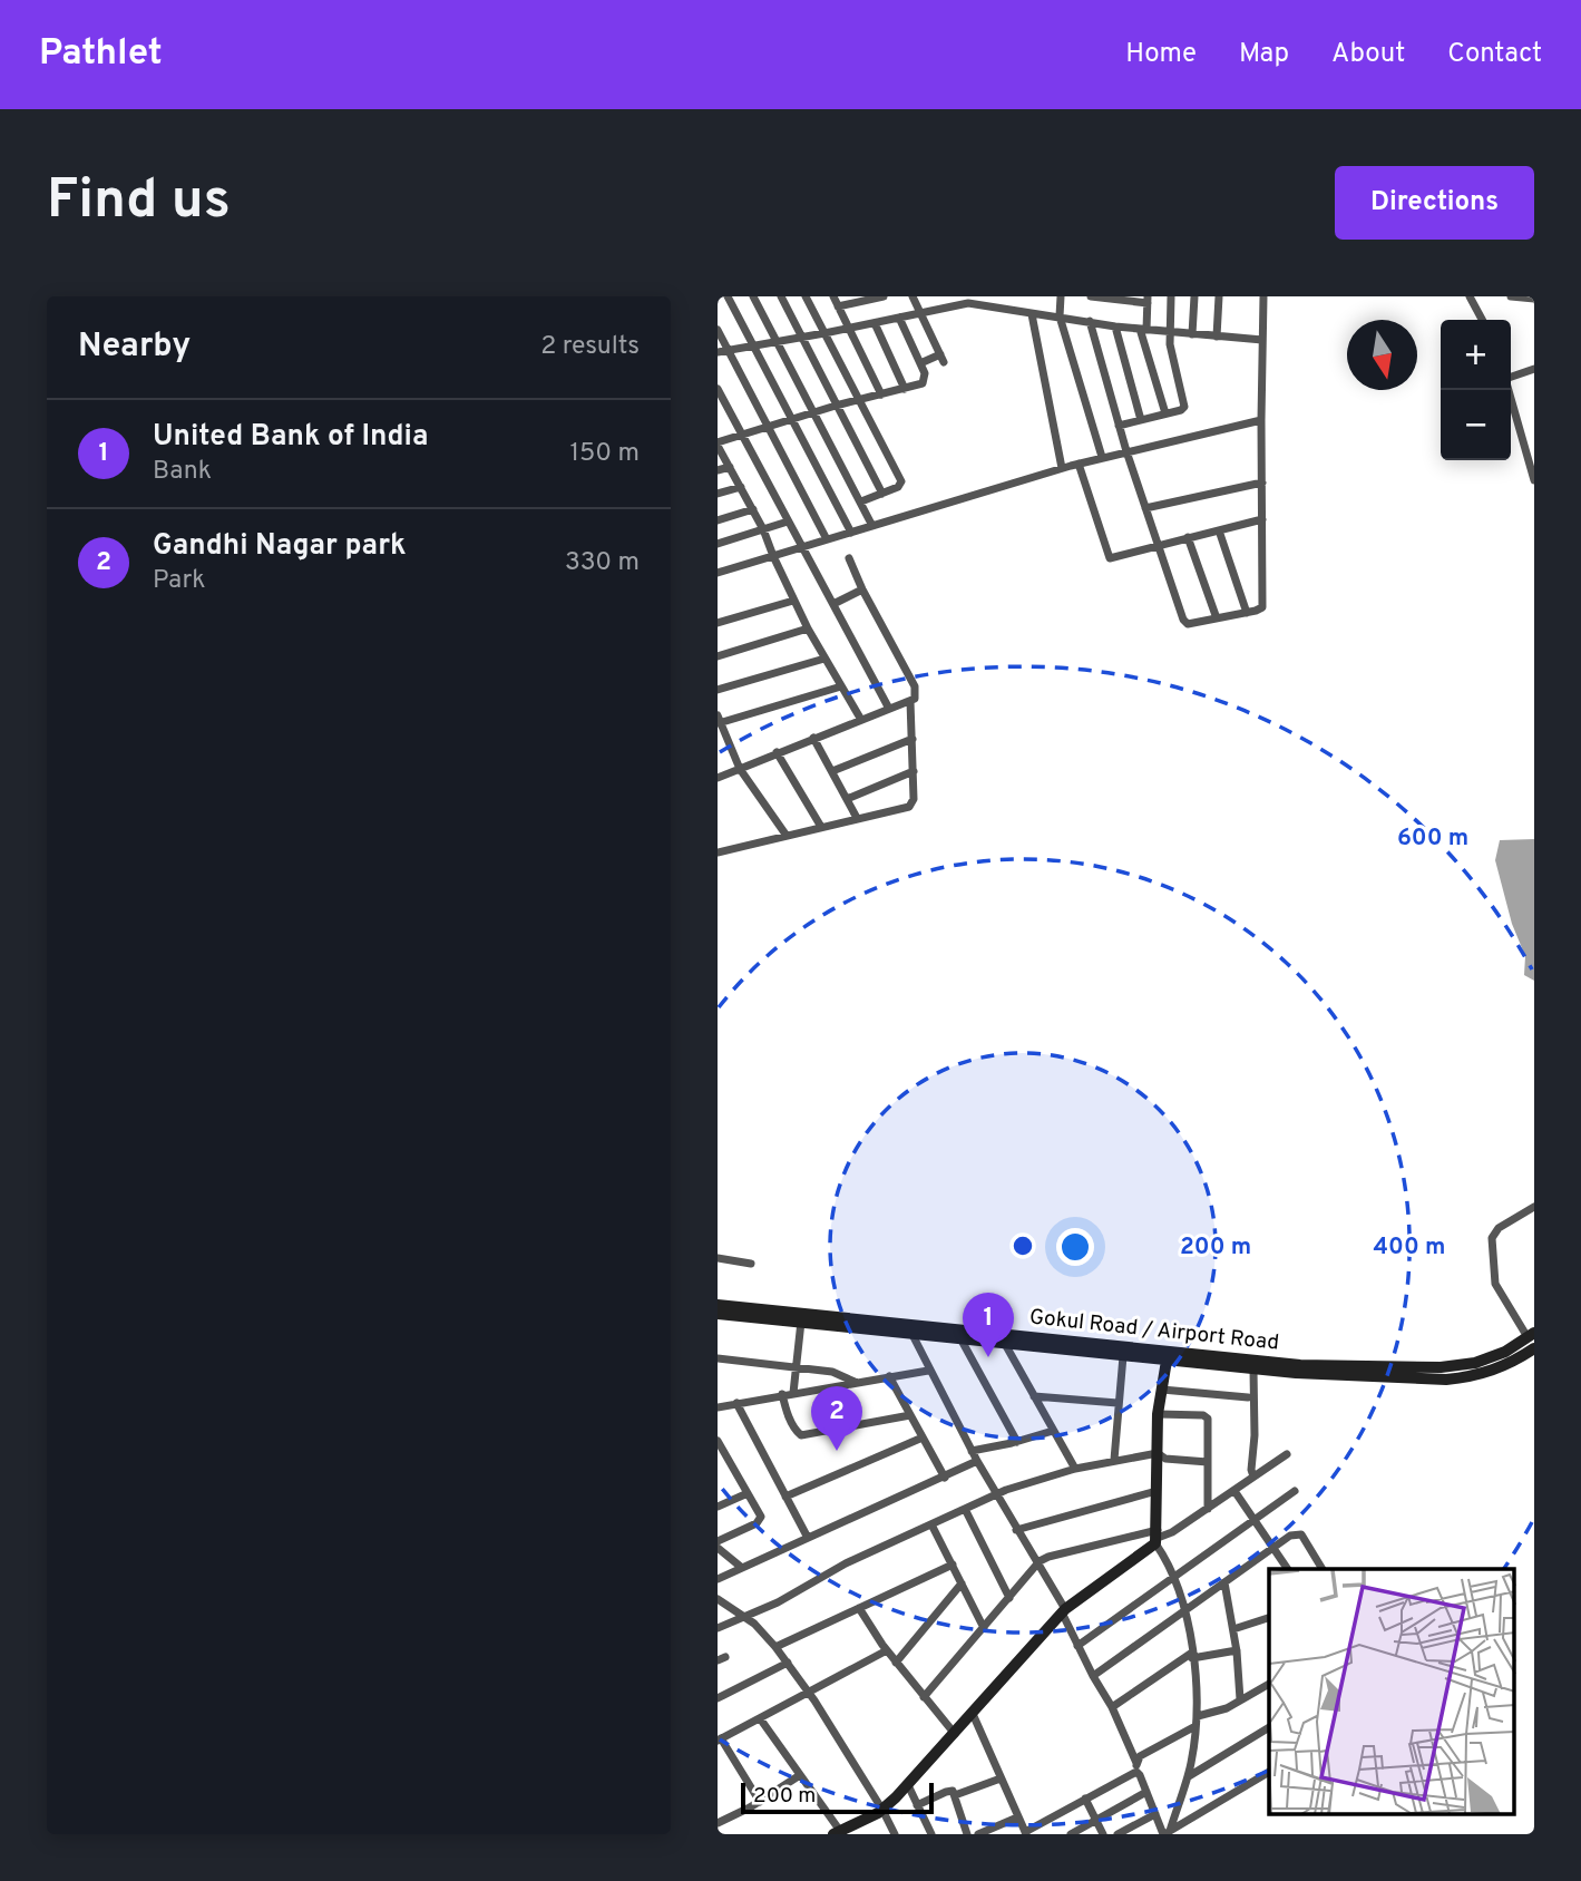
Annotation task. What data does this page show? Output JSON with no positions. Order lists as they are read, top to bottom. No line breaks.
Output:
{"streets":{"main road":["Gokul Road / Airport Road"]},"scale_bar":"200 m","north":"bottom","page":{"header":"Pathlet","nav":["Home","Map","About","Contact"],"buttons":"Directions","title":"Find us","heading":["Nearby","2 results"],"map_buttons":["+","−"],"list":[{"mark":"1","name":"United Bank of India","note":"Bank","value":"150 m"},{"mark":"2","name":"Gandhi Nagar park","note":"Park","value":"330 m"}],"pins":["1","2"],"scale":"200 m"},"rings":["600 m","200 m","400 m"]}
